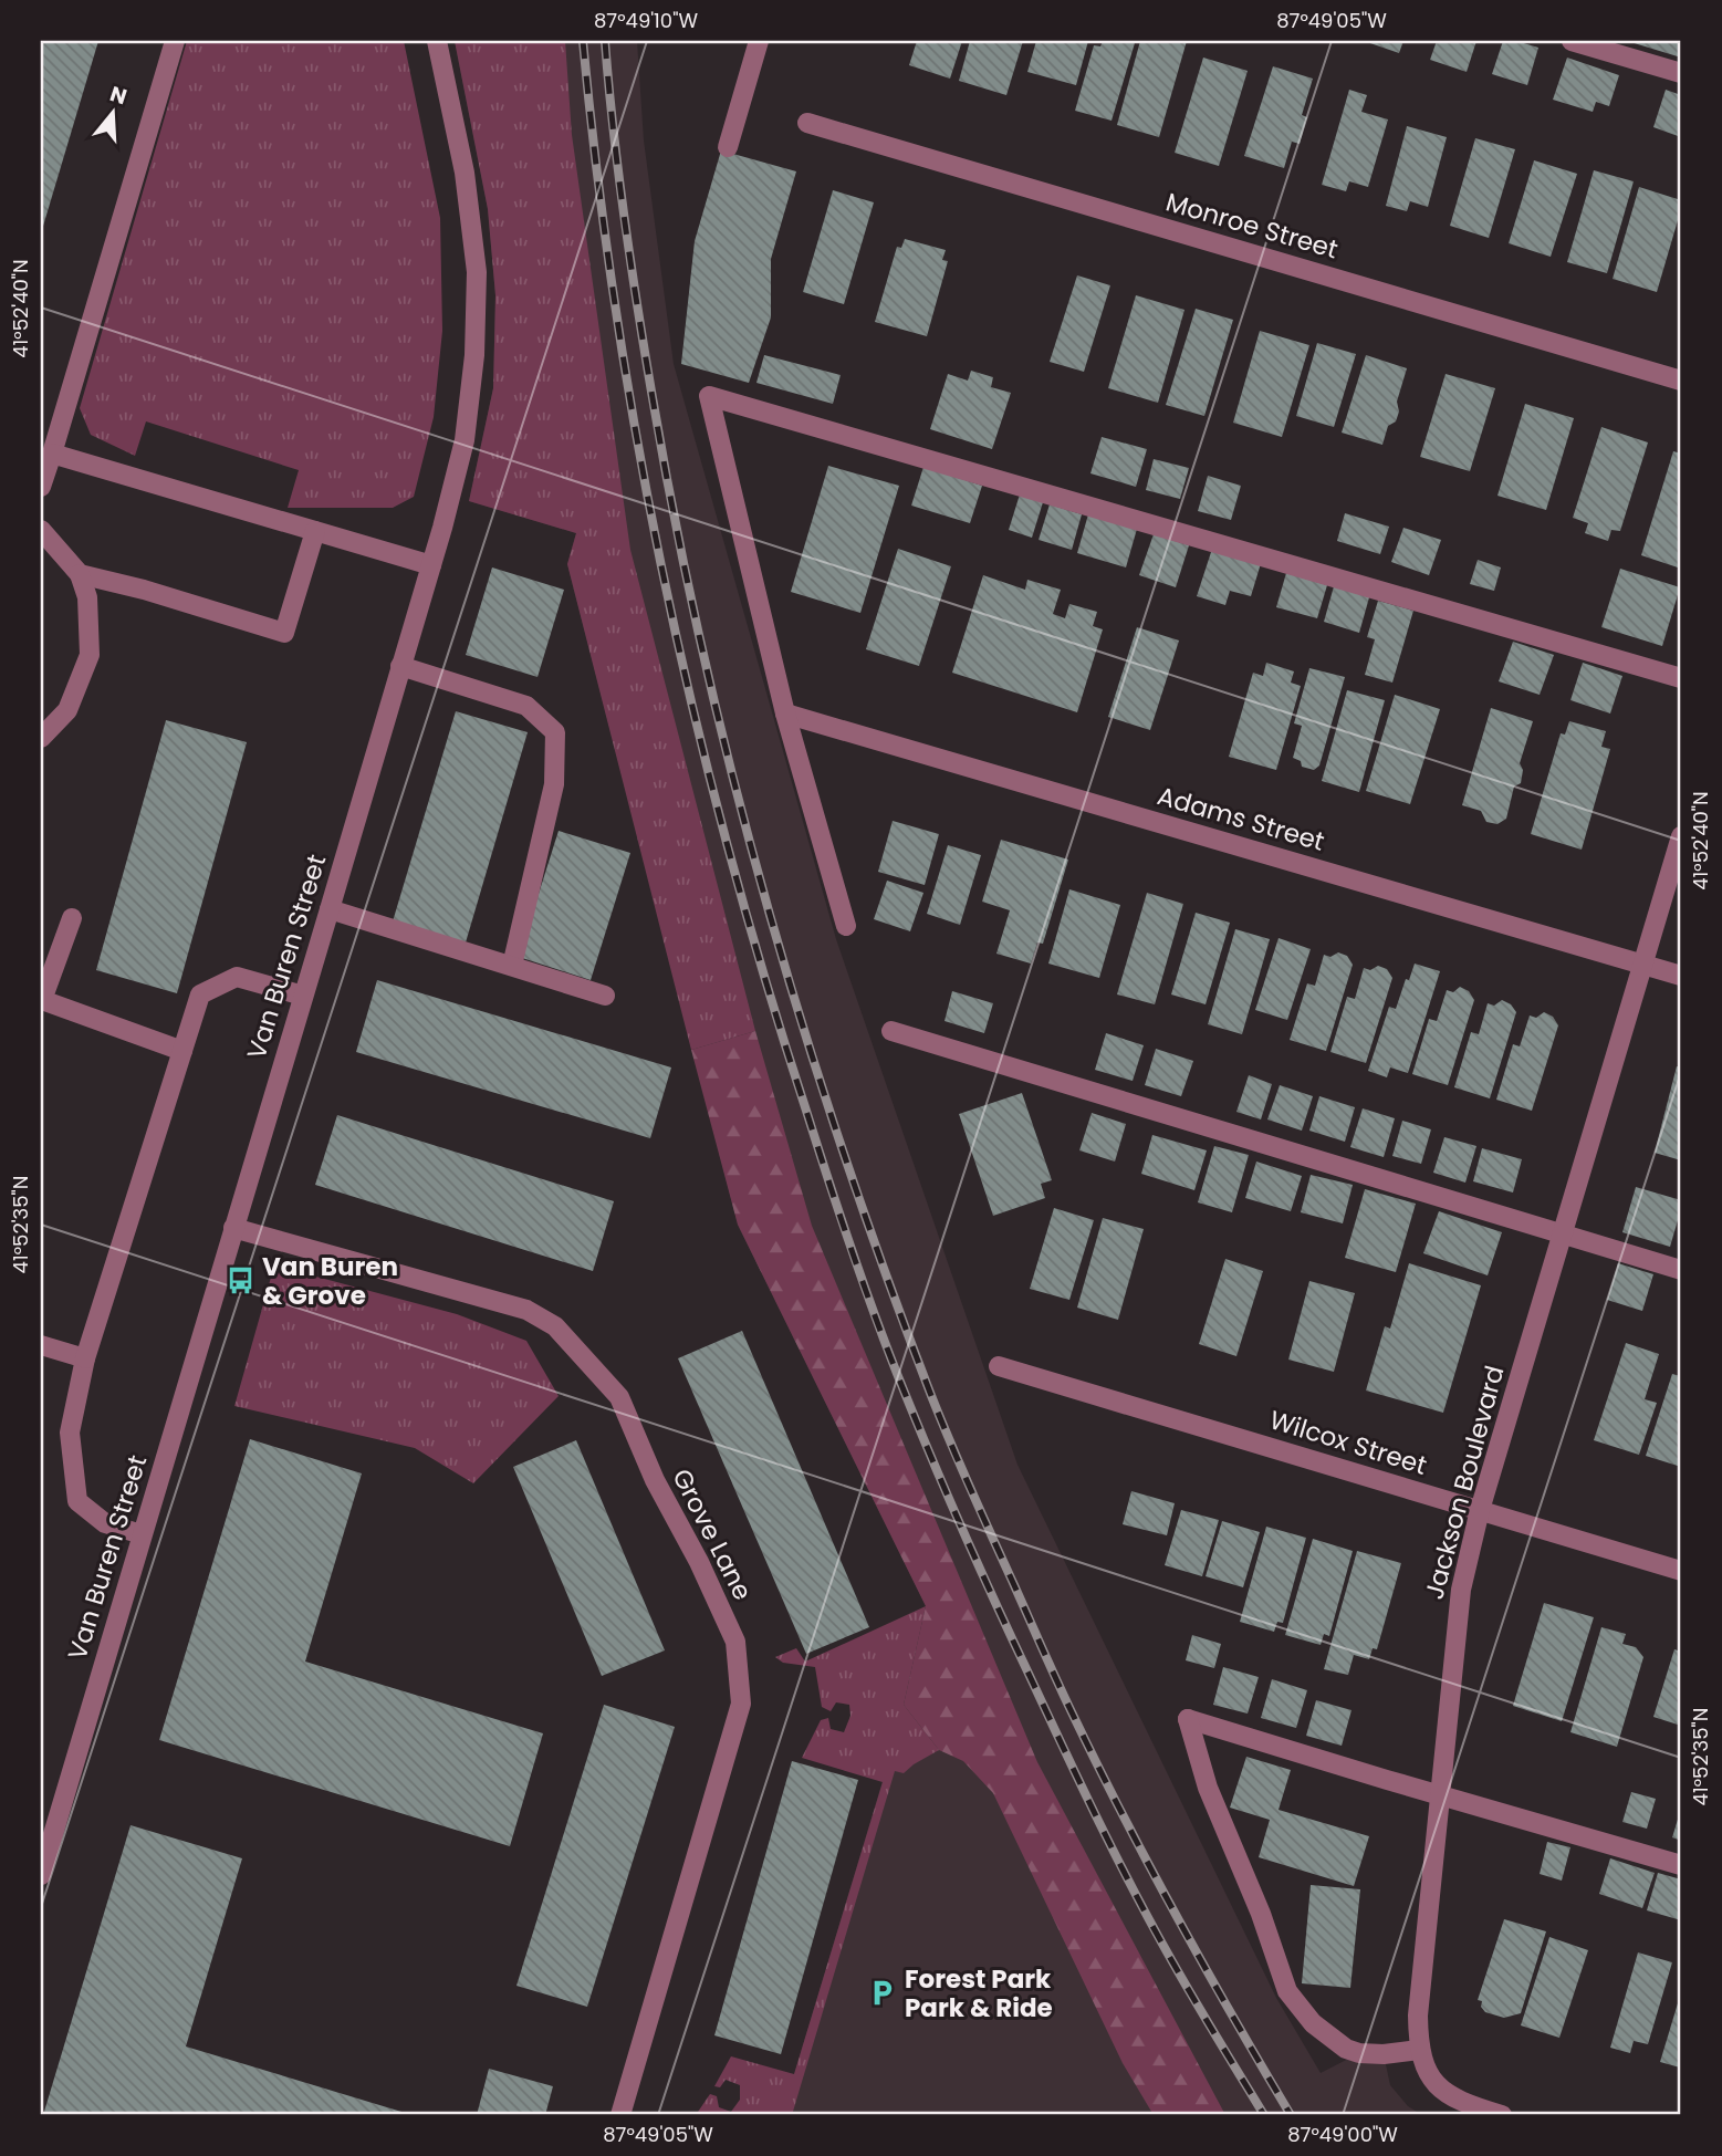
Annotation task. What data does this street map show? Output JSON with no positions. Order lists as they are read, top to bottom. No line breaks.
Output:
{"streets":{"street":["Monroe Street","Adams Street","Van Buren Street","Wilcox Street","Jackson Boulevard","Grove Lane"]},"crossings":[["Adams Street","Jackson Boulevard"],["Van Buren Street","Grove Lane"],["Wilcox Street","Jackson Boulevard"]],"places":{"bus stop":["Van Buren & Grove"],"parking":["Forest Park Park & Ride"]},"north":"top","coordinates":["87°49'10\"W","87°49'05\"W","41°52'40\"N","41°52'35\"N","87°49'00\"W"]}
